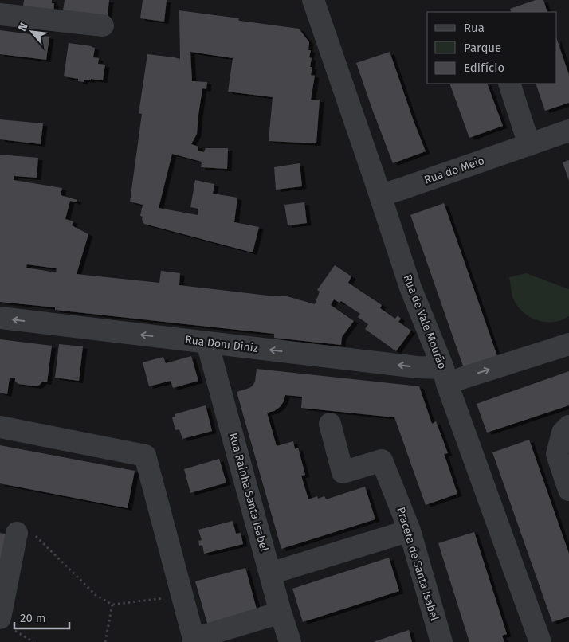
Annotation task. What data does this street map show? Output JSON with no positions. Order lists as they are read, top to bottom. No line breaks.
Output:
{"streets":{"street":["Rua do Meio","Rua de Vale Mourão","Rua Dom Diniz","Rua Rainha Santa Isabel","Praceta de Santa Isabel"]},"crossings":[["Rua do Meio","Rua de Vale Mourão"],["Rua de Vale Mourão","Rua Dom Diniz"],["Rua Dom Diniz","Rua Rainha Santa Isabel"]],"legend":["Rua","Parque","Edifício"],"scale_bar":"20 m","north":"top left"}
